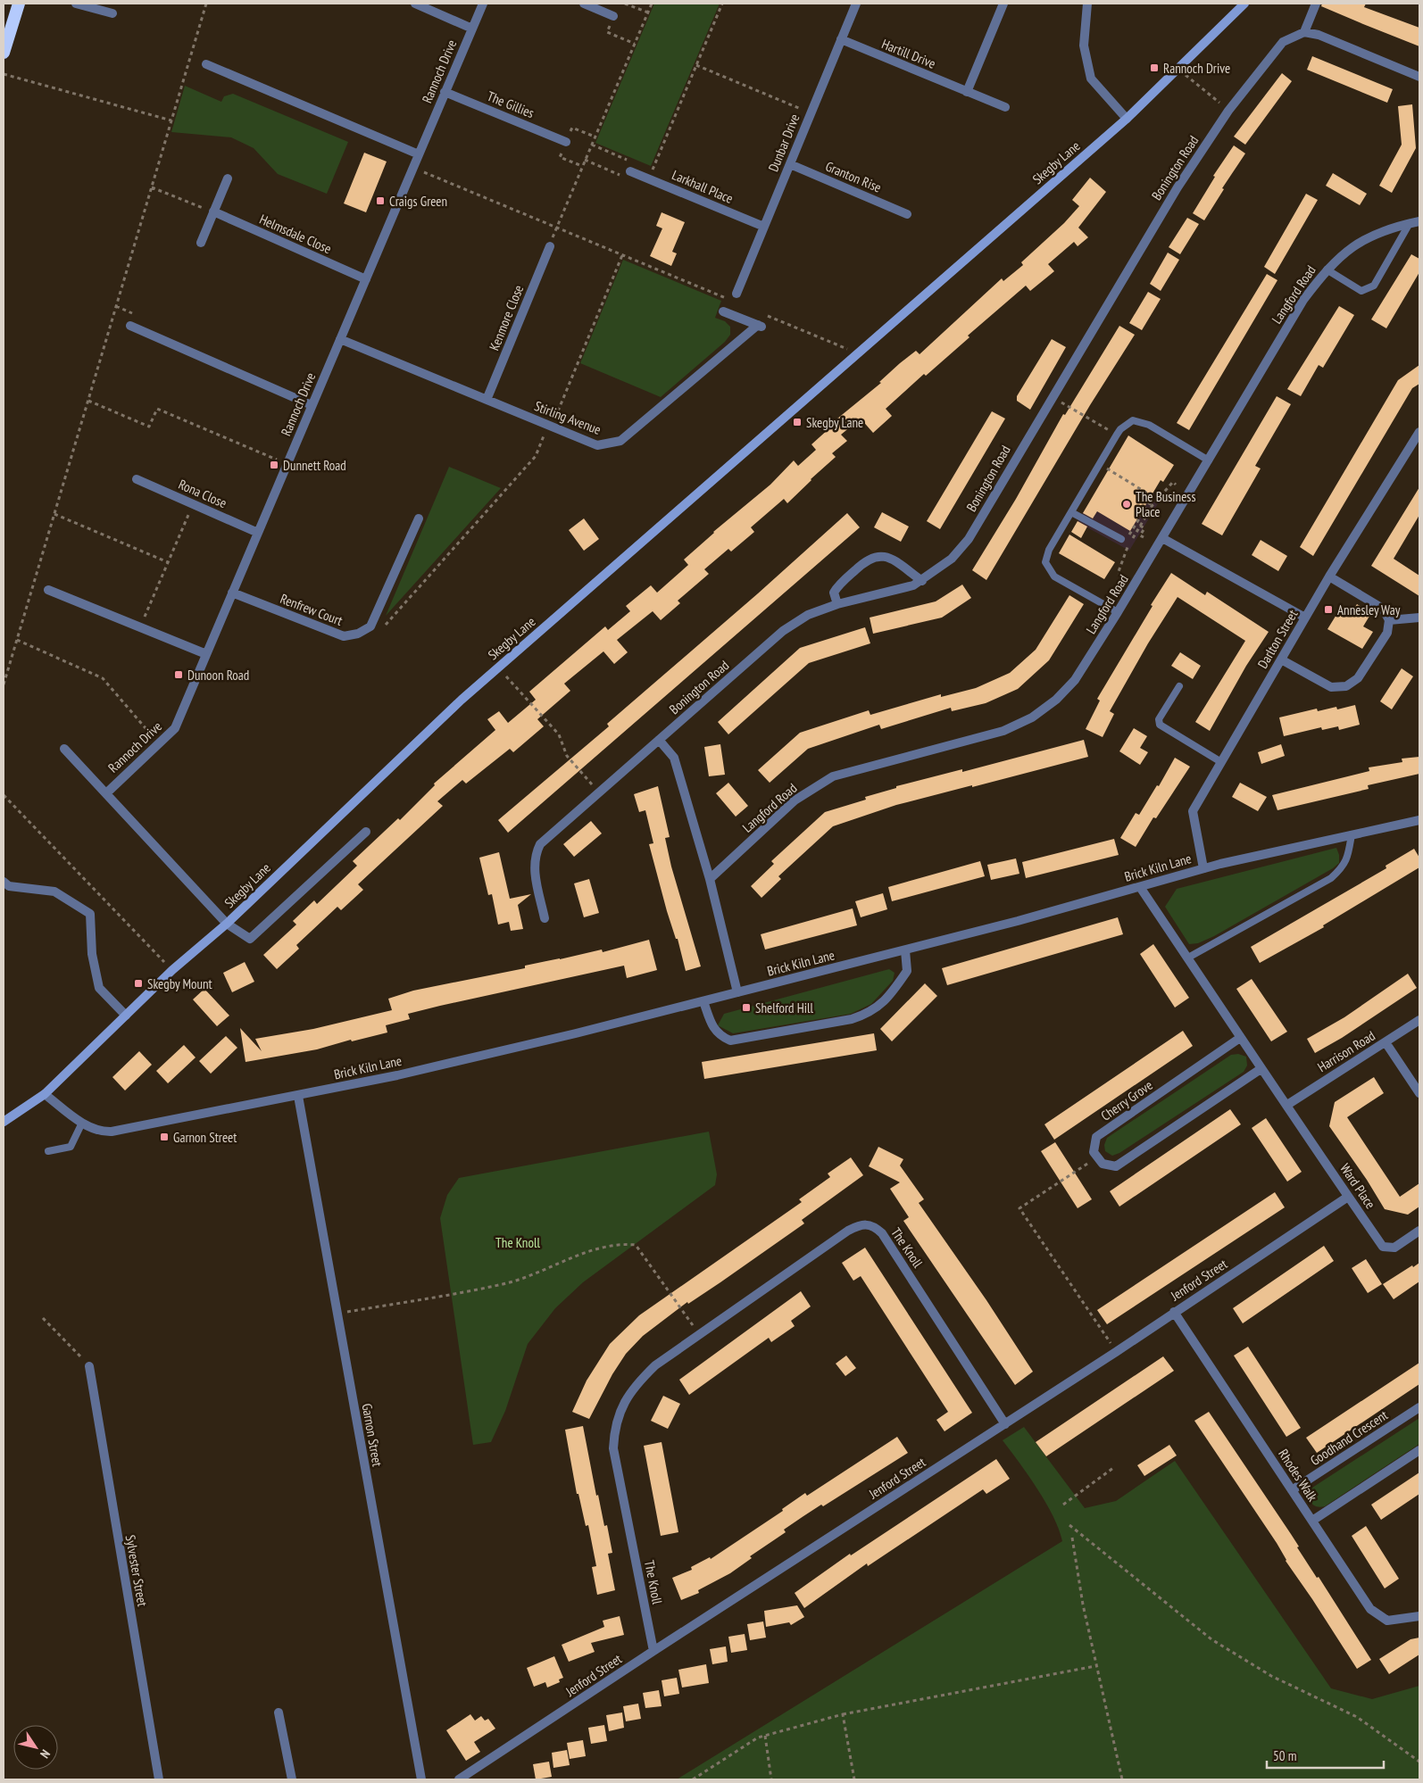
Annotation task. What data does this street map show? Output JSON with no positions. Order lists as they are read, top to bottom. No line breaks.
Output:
{"streets":{"main road":["Skegby Lane"],"street":["Hartill Drive","Rannoch Drive","The Gillies","Dunbar Drive","Bonington Road","Granton Rise","Larkhall Place","Helmsdale Close","Langford Road","Kenmore Close","Stirling Avenue","Rona Close","Renfrew Court","Darlton Street","Brick Kiln Lane","Harrison Road","Cherry Grove","Ward Place","The Knoll","Jenford Street","Garnon Street","Goodhand Crescent","Rhodes Walk","Sylvester Street"]},"crossings":[["Hartill Drive","Dunbar Drive"],["Rannoch Drive","The Gillies"],["Rannoch Drive","Helmsdale Close"],["Rannoch Drive","Stirling Avenue"],["Rannoch Drive","Rona Close"],["Rannoch Drive","Renfrew Court"],["Dunbar Drive","Granton Rise"],["Dunbar Drive","Larkhall Place"],["Skegby Lane","Brick Kiln Lane"],["Kenmore Close","Stirling Avenue"],["Darlton Street","Brick Kiln Lane"],["Brick Kiln Lane","Garnon Street"],["Harrison Road","Ward Place"],["Ward Place","Jenford Street"],["The Knoll","Jenford Street"],["Jenford Street","Rhodes Walk"],["Goodhand Crescent","Rhodes Walk"]],"parks":["The Knoll"],"places":{"transit":["Rannoch Drive","Craigs Green","Skegby Lane","Dunnett Road","Annesley Way","Dunoon Road","Skegby Mount","Shelford Hill","Garnon Street"],"other":["The Business Place"]},"scale_bar":"50 m","north":"bottom right"}
